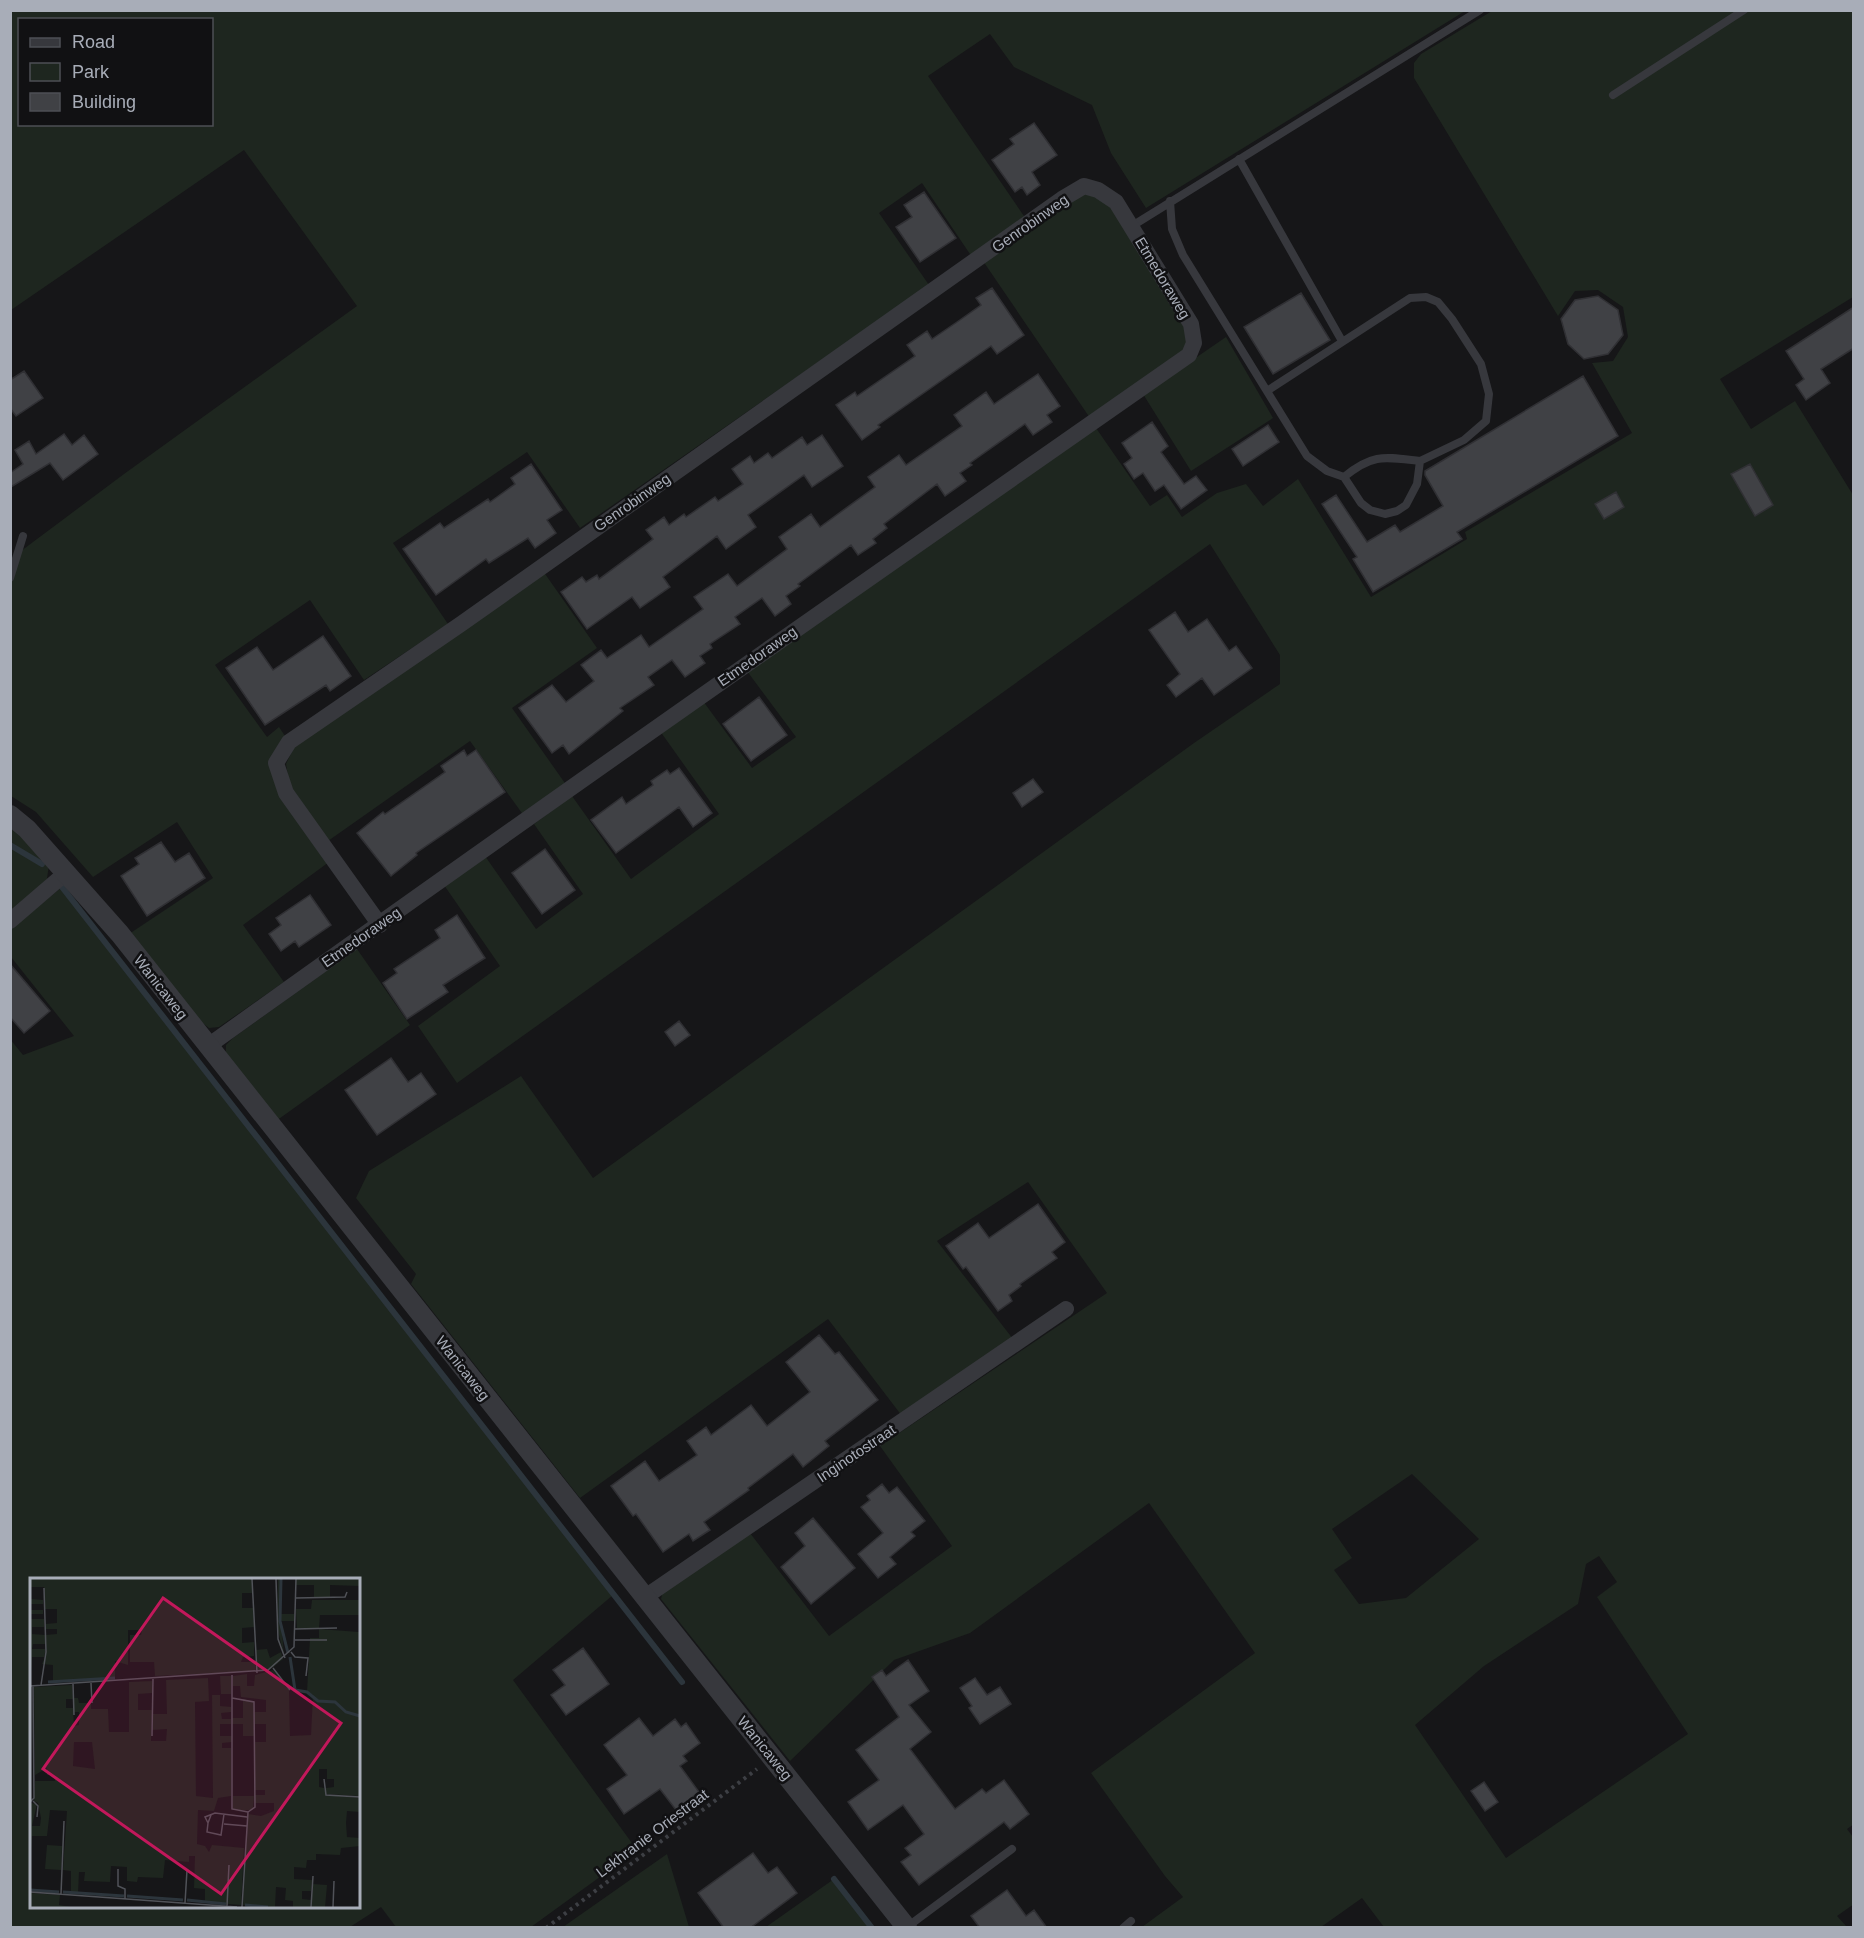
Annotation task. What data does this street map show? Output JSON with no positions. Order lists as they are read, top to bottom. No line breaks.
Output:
{"streets":{"street":["Genrobinweg","Etmedoraweg","Wanicaweg","Inginotostraat"],"path":["Lekhranie Oriestraat"]},"crossings":[["Genrobinweg","Etmedoraweg"],["Etmedoraweg","Wanicaweg"],["Wanicaweg","Inginotostraat"],["Wanicaweg","Lekhranie Oriestraat"]],"legend":["Road","Park","Building"]}
